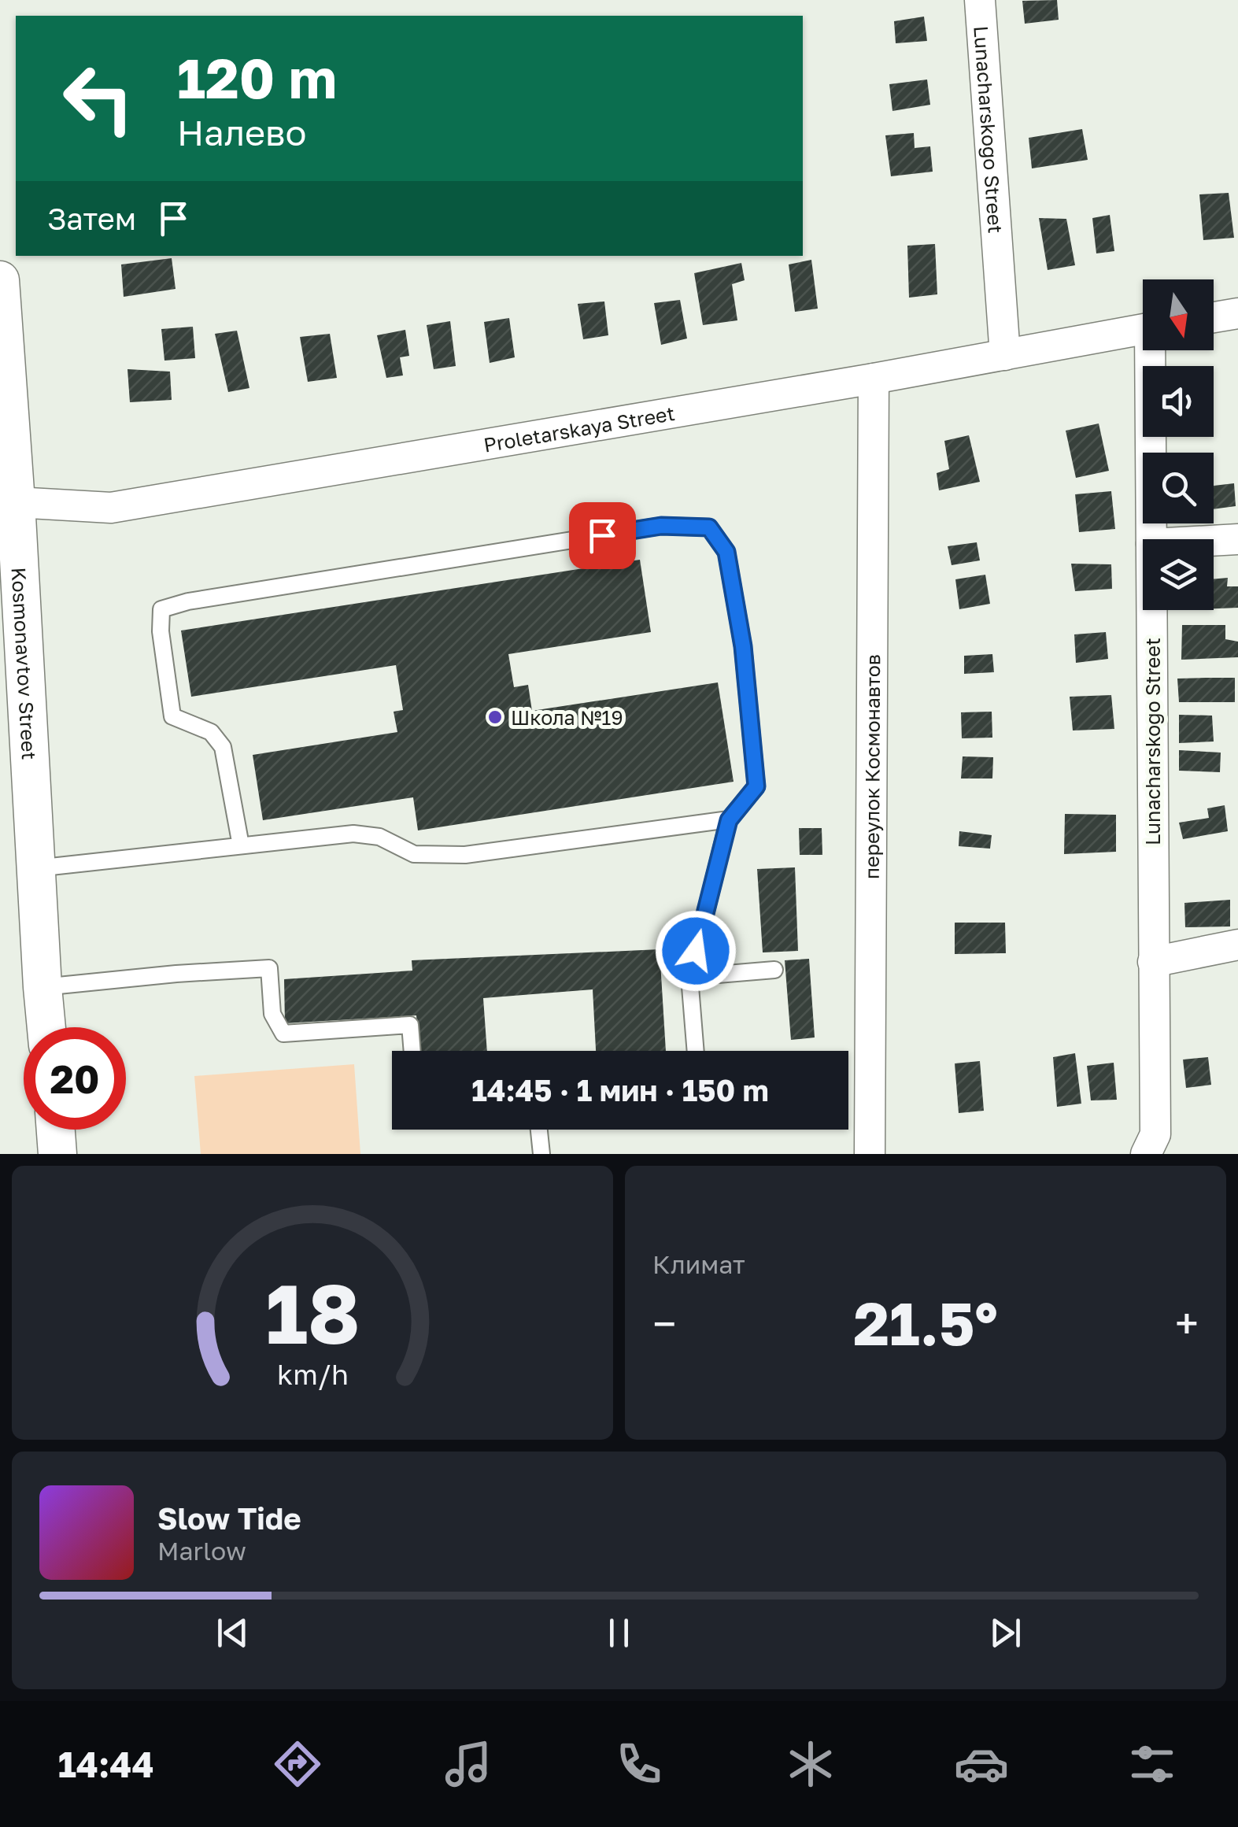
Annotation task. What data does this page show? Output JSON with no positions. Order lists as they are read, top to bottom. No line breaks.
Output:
{"streets":{"street":["Lunacharskogo Street","Proletarskaya Street","Kosmonavtov Street","переулок Космонавтов"]},"crossings":[["Lunacharskogo Street","Proletarskaya Street"],["Proletarskaya Street","Kosmonavtov Street"],["Proletarskaya Street","переулок Космонавтов"]],"places":["Школа №19"],"north":"bottom","page":{"turn":["120 m","Налево"],"then":"Затем","limit":"20","trip":"14:45 · 1 мин · 150 m","tile":"Климат","heat":["−","21.5°","+"],"song":["Slow Tide","Marlow"],"tabs":"14:44","gauge":["18","km/h"]}}
